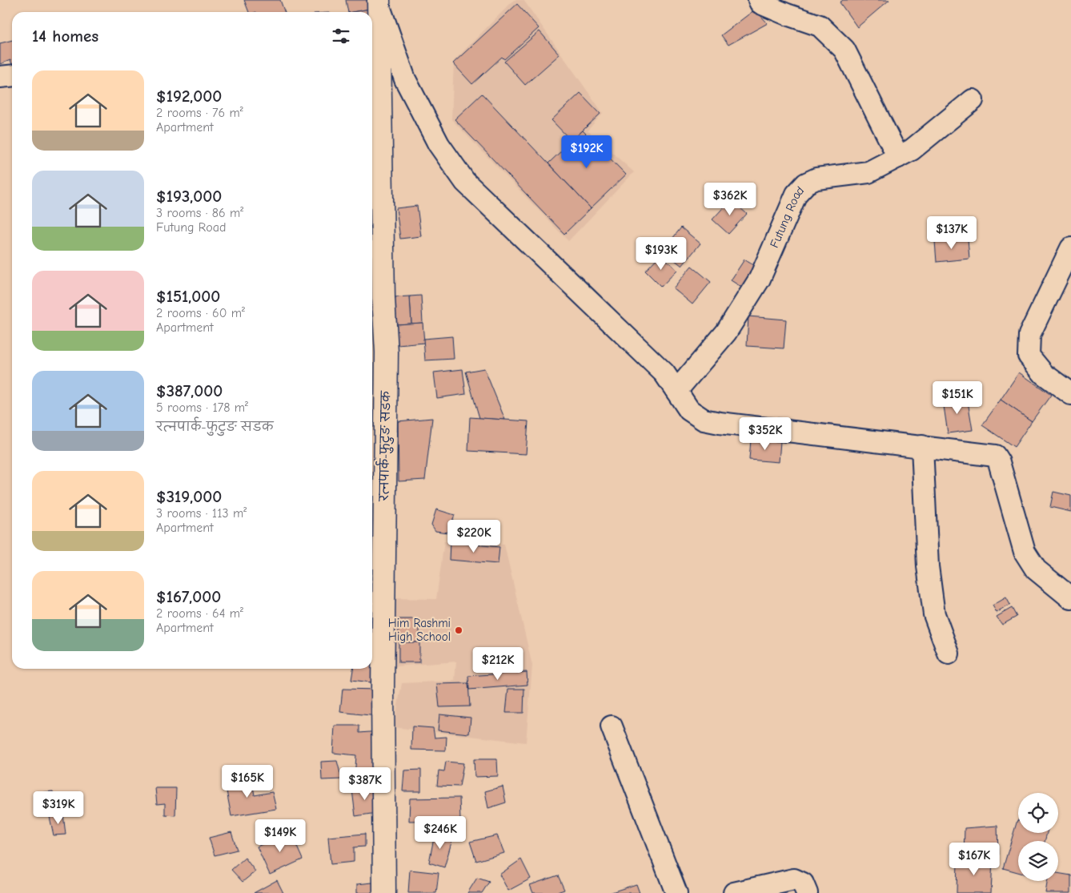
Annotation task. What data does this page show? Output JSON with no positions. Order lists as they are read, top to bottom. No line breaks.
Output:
{"streets":{"street":["Futung Road","रत्नपार्क-फुटुङ सडक"]},"places":["Him Rashmi High School"],"page":{"heading":"14 homes","list":[{"name":"$192,000","note":"2 rooms · 76 m² · Apartment"},{"name":"$193,000","note":"3 rooms · 86 m² · Futung Road"},{"name":"$151,000","note":"2 rooms · 60 m² · Apartment"},{"name":"$387,000","note":"5 rooms · 178 m² · रत्नपार्क-फुटुङ सडक"},{"name":"$319,000","note":"3 rooms · 113 m² · Apartment"},{"name":"$167,000","note":"2 rooms · 64 m² · Apartment"}],"price":["$192K","$362K","$137K","$193K","$151K","$352K","$220K","$212K","$165K","$387K","$319K","$246K","$149K","$167K"]}}
